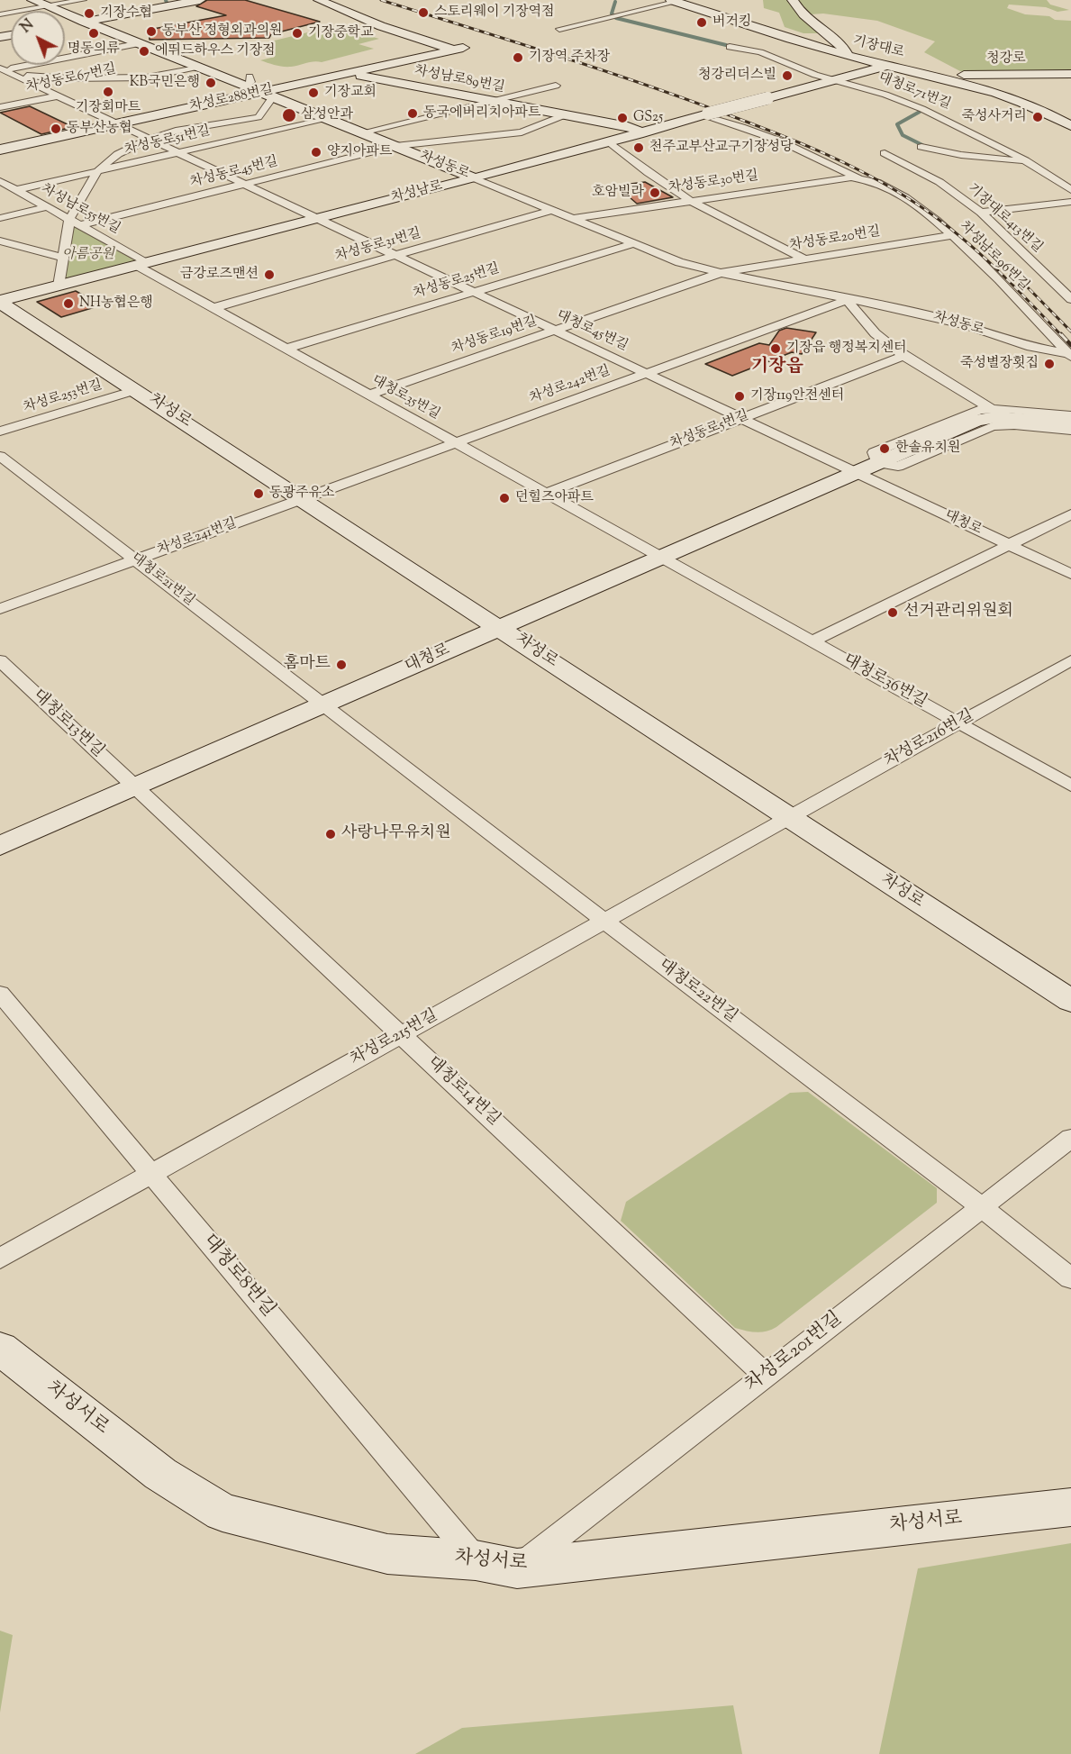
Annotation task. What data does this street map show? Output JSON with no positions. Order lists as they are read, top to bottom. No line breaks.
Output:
{"streets":{"street":["기장대로","청강로","차성동로67번길","차성남로89번길","대청로71번길","차성로288번길","차성동로51번길","차성동로","차성동로45번길","차성동로30번길","차성남로","차성남로55번길","기장대로413번길","차성동로20번길","차성동로31번길","차성남로96번길","차성동로25번길","대청로45번길","차성동로19번길","차성로242번길","차성로253번길","대청로35번길","차성로","차성동로5번길","대청로","차성로241번길","대청로21번길","대청로36번길","대청로13번길","차성로216번길","대청로22번길","차성로215번길","대청로14번길","대청로8번길","차성로201번길","차성서로"]},"crossings":[["기장대로","청강로"],["기장대로","차성남로"],["차성동로67번길","차성동로"],["차성동로67번길","대청로45번길"],["차성남로89번길","차성로288번길"],["대청로71번길","차성남로"],["대청로71번길","기장대로413번길"],["차성로288번길","차성동로"],["차성로288번길","대청로45번길"],["차성동로51번길","차성동로"],["차성동로51번길","차성남로55번길"],["차성동로51번길","대청로45번길"],["차성동로","차성동로45번길"],["차성동로","차성동로30번길"],["차성동로","차성남로"],["차성동로","차성동로20번길"],["차성동로","차성동로31번길"],["차성동로","차성남로96번길"],["차성동로","차성동로25번길"],["차성동로","차성동로19번길"],["차성동로","차성로242번길"],["차성동로45번길","차성남로55번길"],["차성동로45번길","대청로45번길"],["차성동로30번길","차성남로96번길"],["차성남로","차성남로55번길"],["차성남로","대청로45번길"],["차성남로","대청로35번길"],["차성남로","차성로"],["차성남로55번길","대청로35번길"],["차성동로20번길","차성남로96번길"],["차성동로20번길","차성동로19번길"],["차성동로31번길","대청로45번길"],["차성동로31번길","대청로35번길"],["차성동로25번길","대청로45번길"],["차성동로25번길","대청로35번길"],["대청로45번길","차성동로19번길"],["대청로45번길","차성로242번길"],["대청로45번길","차성동로5번길"],["대청로45번길","대청로"],["차성동로19번길","대청로35번길"],["차성로242번길","대청로35번길"],["차성로242번길","차성로"],["차성로242번길","차성로241번길"],["차성로253번길","차성로"],["대청로35번길","차성동로5번길"],["대청로35번길","대청로"],["대청로35번길","대청로36번길"],["차성로","대청로"],["차성로","차성로241번길"],["차성로","차성로216번길"],["차성로","차성로215번길"],["대청로","대청로21번길"],["대청로","대청로36번길"],["대청로","대청로13번길"],["대청로","대청로22번길"],["대청로","대청로14번길"],["차성로241번길","대청로21번길"],["대청로21번길","대청로22번길"],["대청로36번길","차성로216번길"],["대청로13번길","대청로14번길"],["차성로216번길","차성로215번길"],["대청로22번길","차성로215번길"],["대청로22번길","차성로201번길"],["차성로215번길","대청로14번길"],["차성로215번길","대청로8번길"],["대청로14번길","차성로201번길"],["대청로8번길","차성서로"],["차성로201번길","차성서로"]],"districts":["기장읍"],"parks":["아름공원"],"places":["스토리웨이 기장역점","기장수협","버거킹","동부산 정형외과의원","명동의류","기장중학교","에뛰드하우스 기장점","기장역 주차장","청강리더스빌","KB국민은행","기장회마트","기장교회","동국에버리치아파트","삼성안과","죽성사거리","GS25","동부산농협","천주교부산교구기장성당","양지아파트","호암빌라","금강로즈맨션","NH농협은행","기장읍 행정복지센터","죽성별장횟집","기장119안전센터","한솔유치원","동광주유소","던힐즈아파트","선거관리위원회","홈마트","사랑나무유치원"],"north":"top left"}
